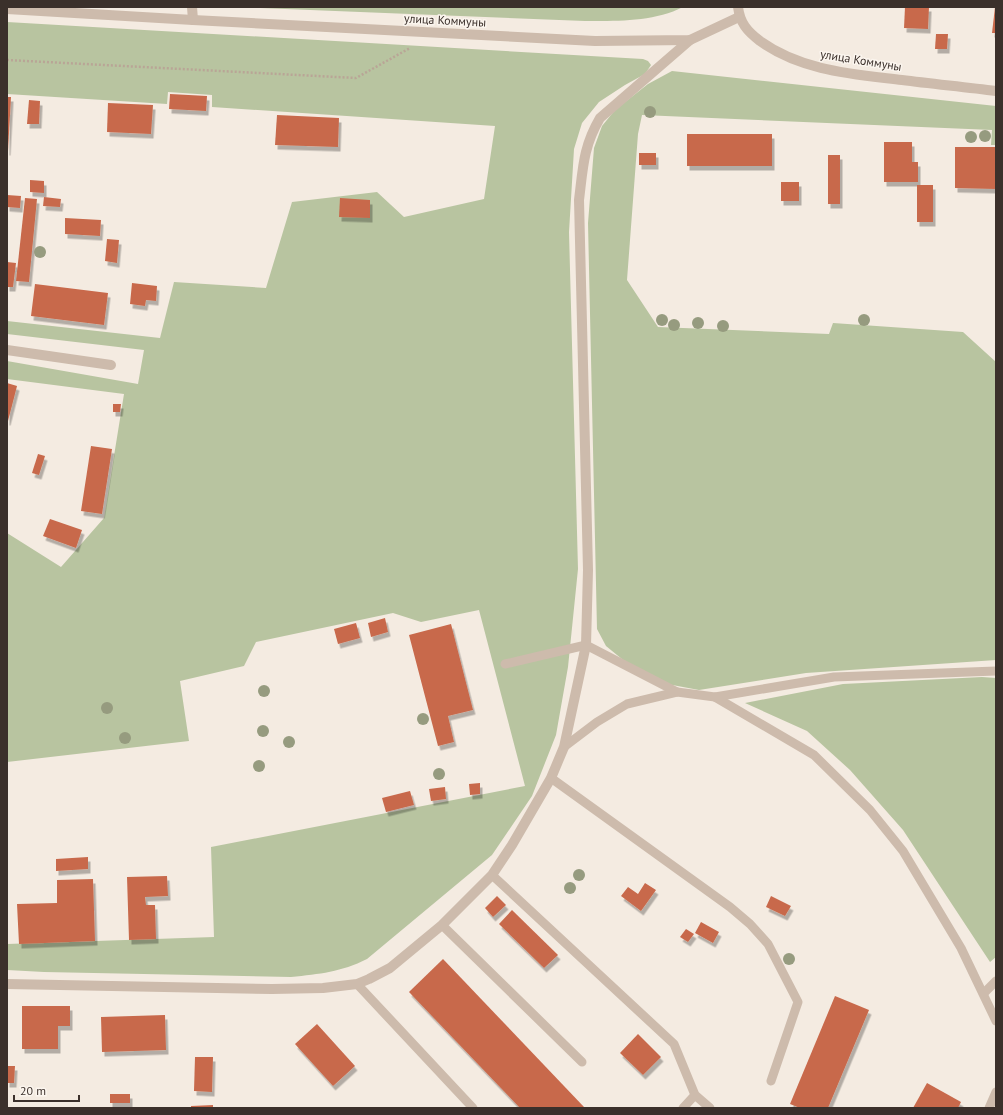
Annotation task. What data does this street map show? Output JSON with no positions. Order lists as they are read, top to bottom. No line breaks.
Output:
{"streets":{"street":["улица Коммуны"]},"scale_bar":"20 m"}
